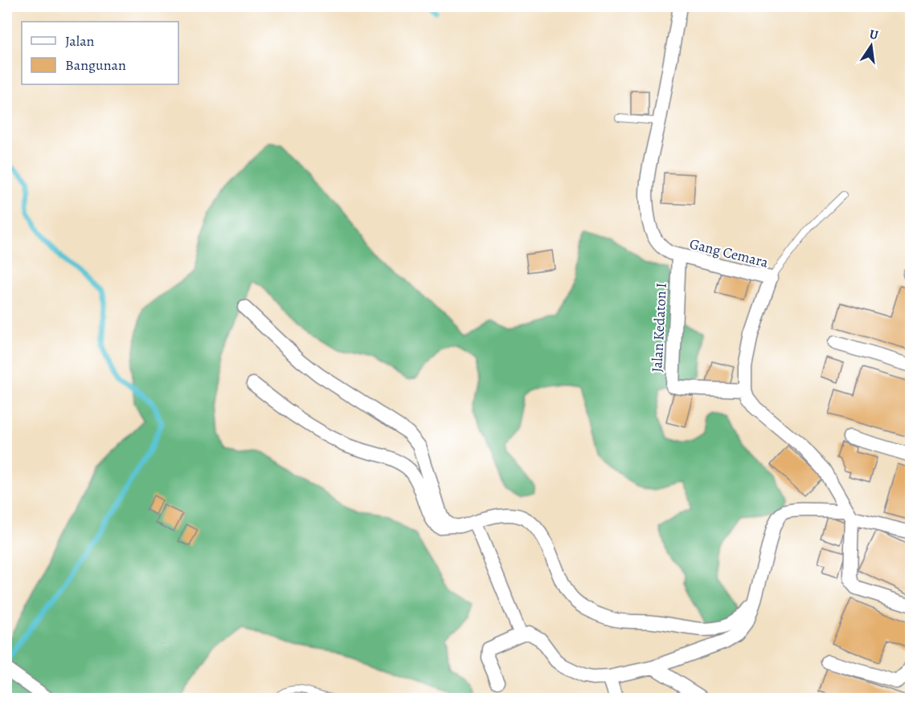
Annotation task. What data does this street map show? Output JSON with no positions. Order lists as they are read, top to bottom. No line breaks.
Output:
{"streets":{"street":["Gang Cemara","Jalan Kedaton I"]},"crossings":[["Gang Cemara","Jalan Kedaton I"]],"legend":["Jalan","Bangunan"],"north":"top"}
